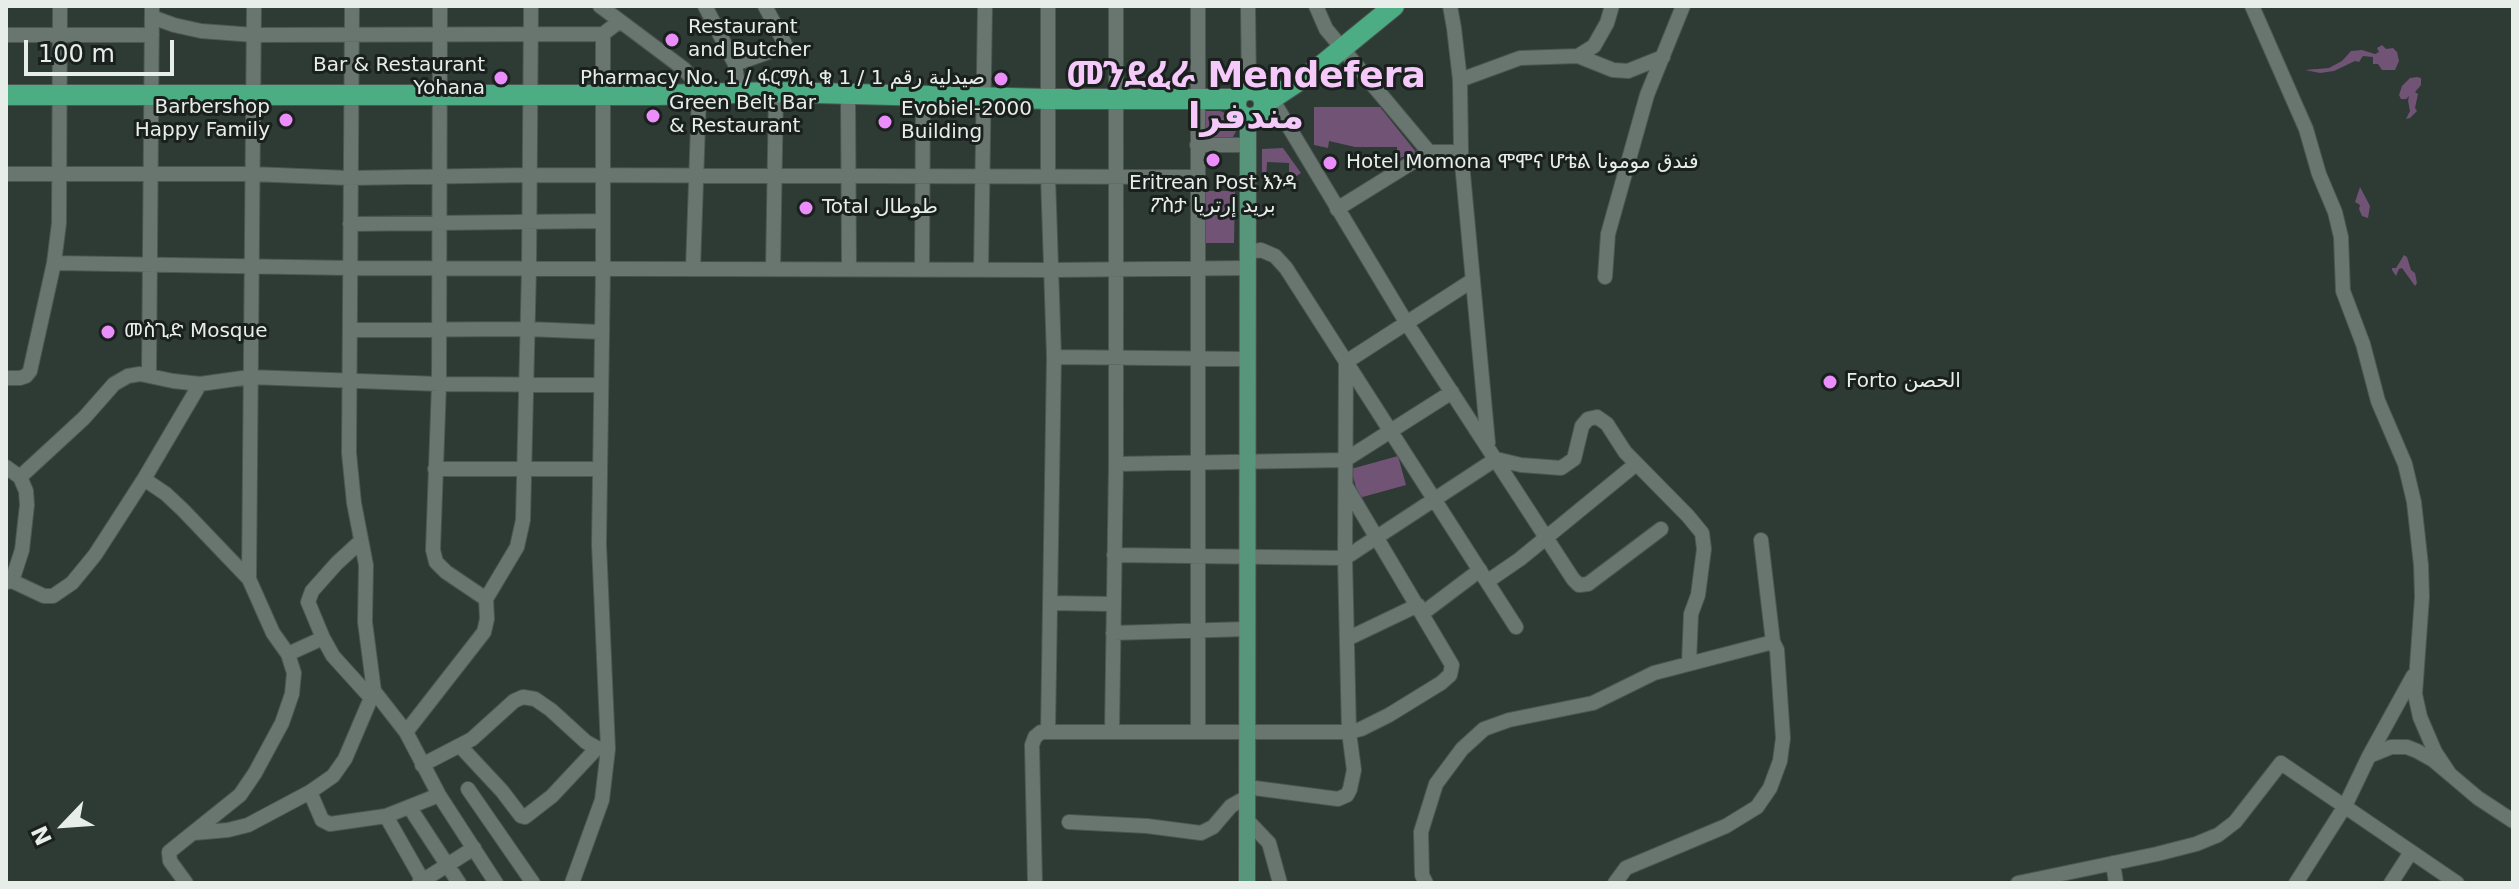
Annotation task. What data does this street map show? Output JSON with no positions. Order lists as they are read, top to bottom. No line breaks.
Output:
{"districts":["መንደፈራ Mendefera مندفرا"],"places":["Restaurant and Butcher","Bar & Restaurant Yohana","Pharmacy No. 1 / ፋርማሲ ቁ 1 / صيدلية رقم 1","Green Belt Bar & Restaurant","Barbershop Happy Family","Evobiel-2000 Building","Eritrean Post እንዳ ፖስታ بريد إرتريا","Hotel Momona ሞሞና ሆቴል فندق مومونا","Total طوطال","መስጊድ Mosque","Forto الحصن"],"scale_bar":"100 m","north":"bottom left"}
